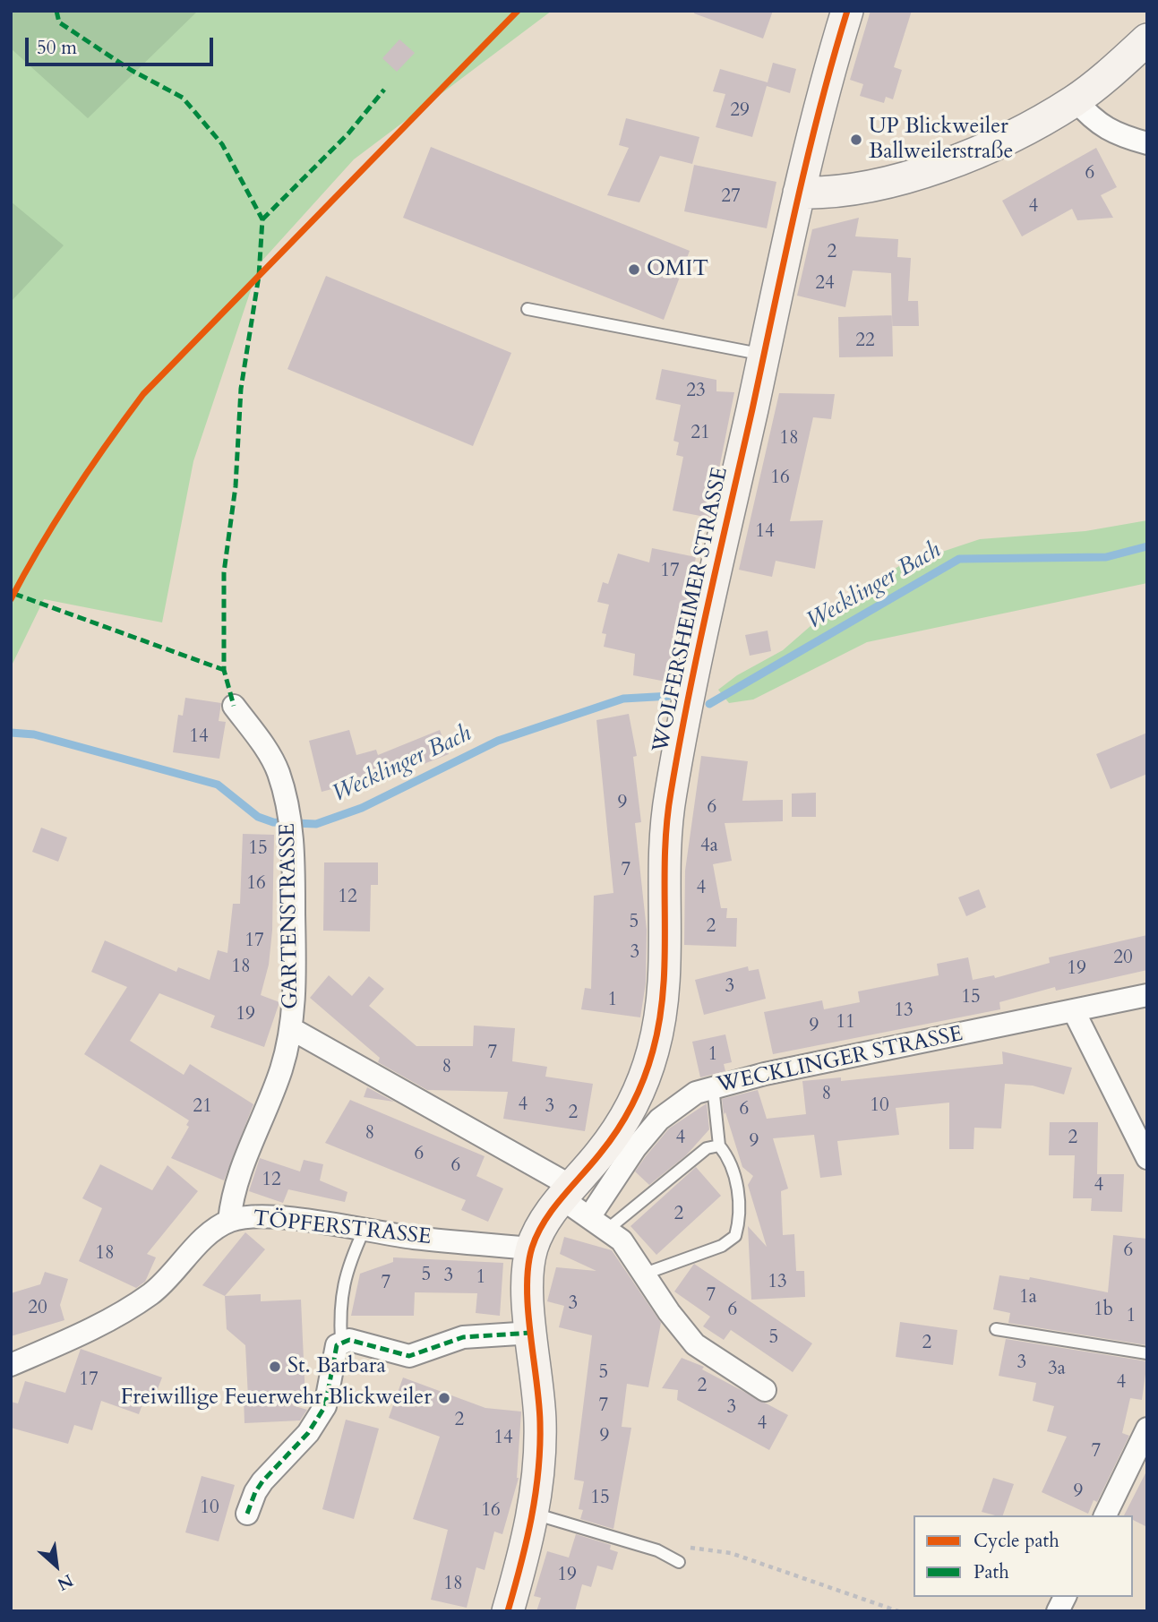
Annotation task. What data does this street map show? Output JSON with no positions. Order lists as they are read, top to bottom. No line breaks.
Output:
{"streets":{"street":["WOLFERSHEIMER STRASSE","GARTENSTRASSE","WECKLINGER STRASSE","TÖPFERSTRASSE"]},"crossings":[["WOLFERSHEIMER STRASSE","GARTENSTRASSE"],["WOLFERSHEIMER STRASSE","TÖPFERSTRASSE"],["GARTENSTRASSE","WECKLINGER STRASSE"],["GARTENSTRASSE","TÖPFERSTRASSE"]],"water":["Wecklinger Bach"],"places":["UP Blickweiler Ballweilerstraße","OMIT","St. Barbara","Freiwillige Feuerwehr Blickweiler"],"house_numbers":["29","6","27","4","2","24","22","23","21","18","16","14","17","14","9","6","4a","15","7","16","4","12","5","2","17","3","20","18","19","3","15","1","13","19","11","9","7","1","8","8","4","10","21","3","6","2","8","4","2","9","6","6","12","4","2","6","18","5","3","1","13","7","7","1a","3","20","6","1b","1","5","2","3","3a","5","17","4","2","7","3","2","4","9","14","7","9","15","10","16","19","18"],"legend":["Cycle path","Path"],"scale_bar":"50 m","north":"bottom right"}
